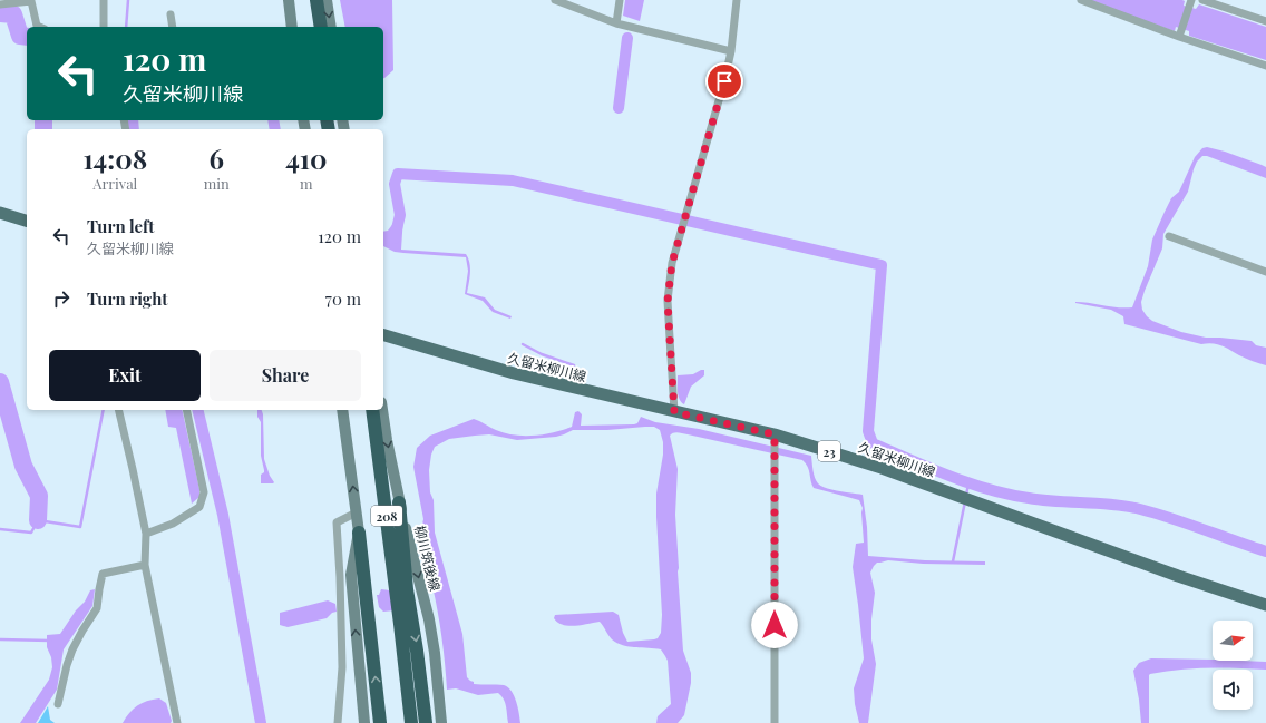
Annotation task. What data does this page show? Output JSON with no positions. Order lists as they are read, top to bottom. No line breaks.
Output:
{"streets":{"highway":["208"],"main road":["久留米柳川線","23","柳川筑後線"]},"north":"right","page":{"turn":["120 m","久留米柳川線"],"eta":["14:08","Arrival","6","min","410","m"],"list":[{"name":"Turn left","note":"久留米柳川線","value":"120 m"},{"name":"Turn right","value":"70 m"}],"buttons":["Exit","Share"]}}
